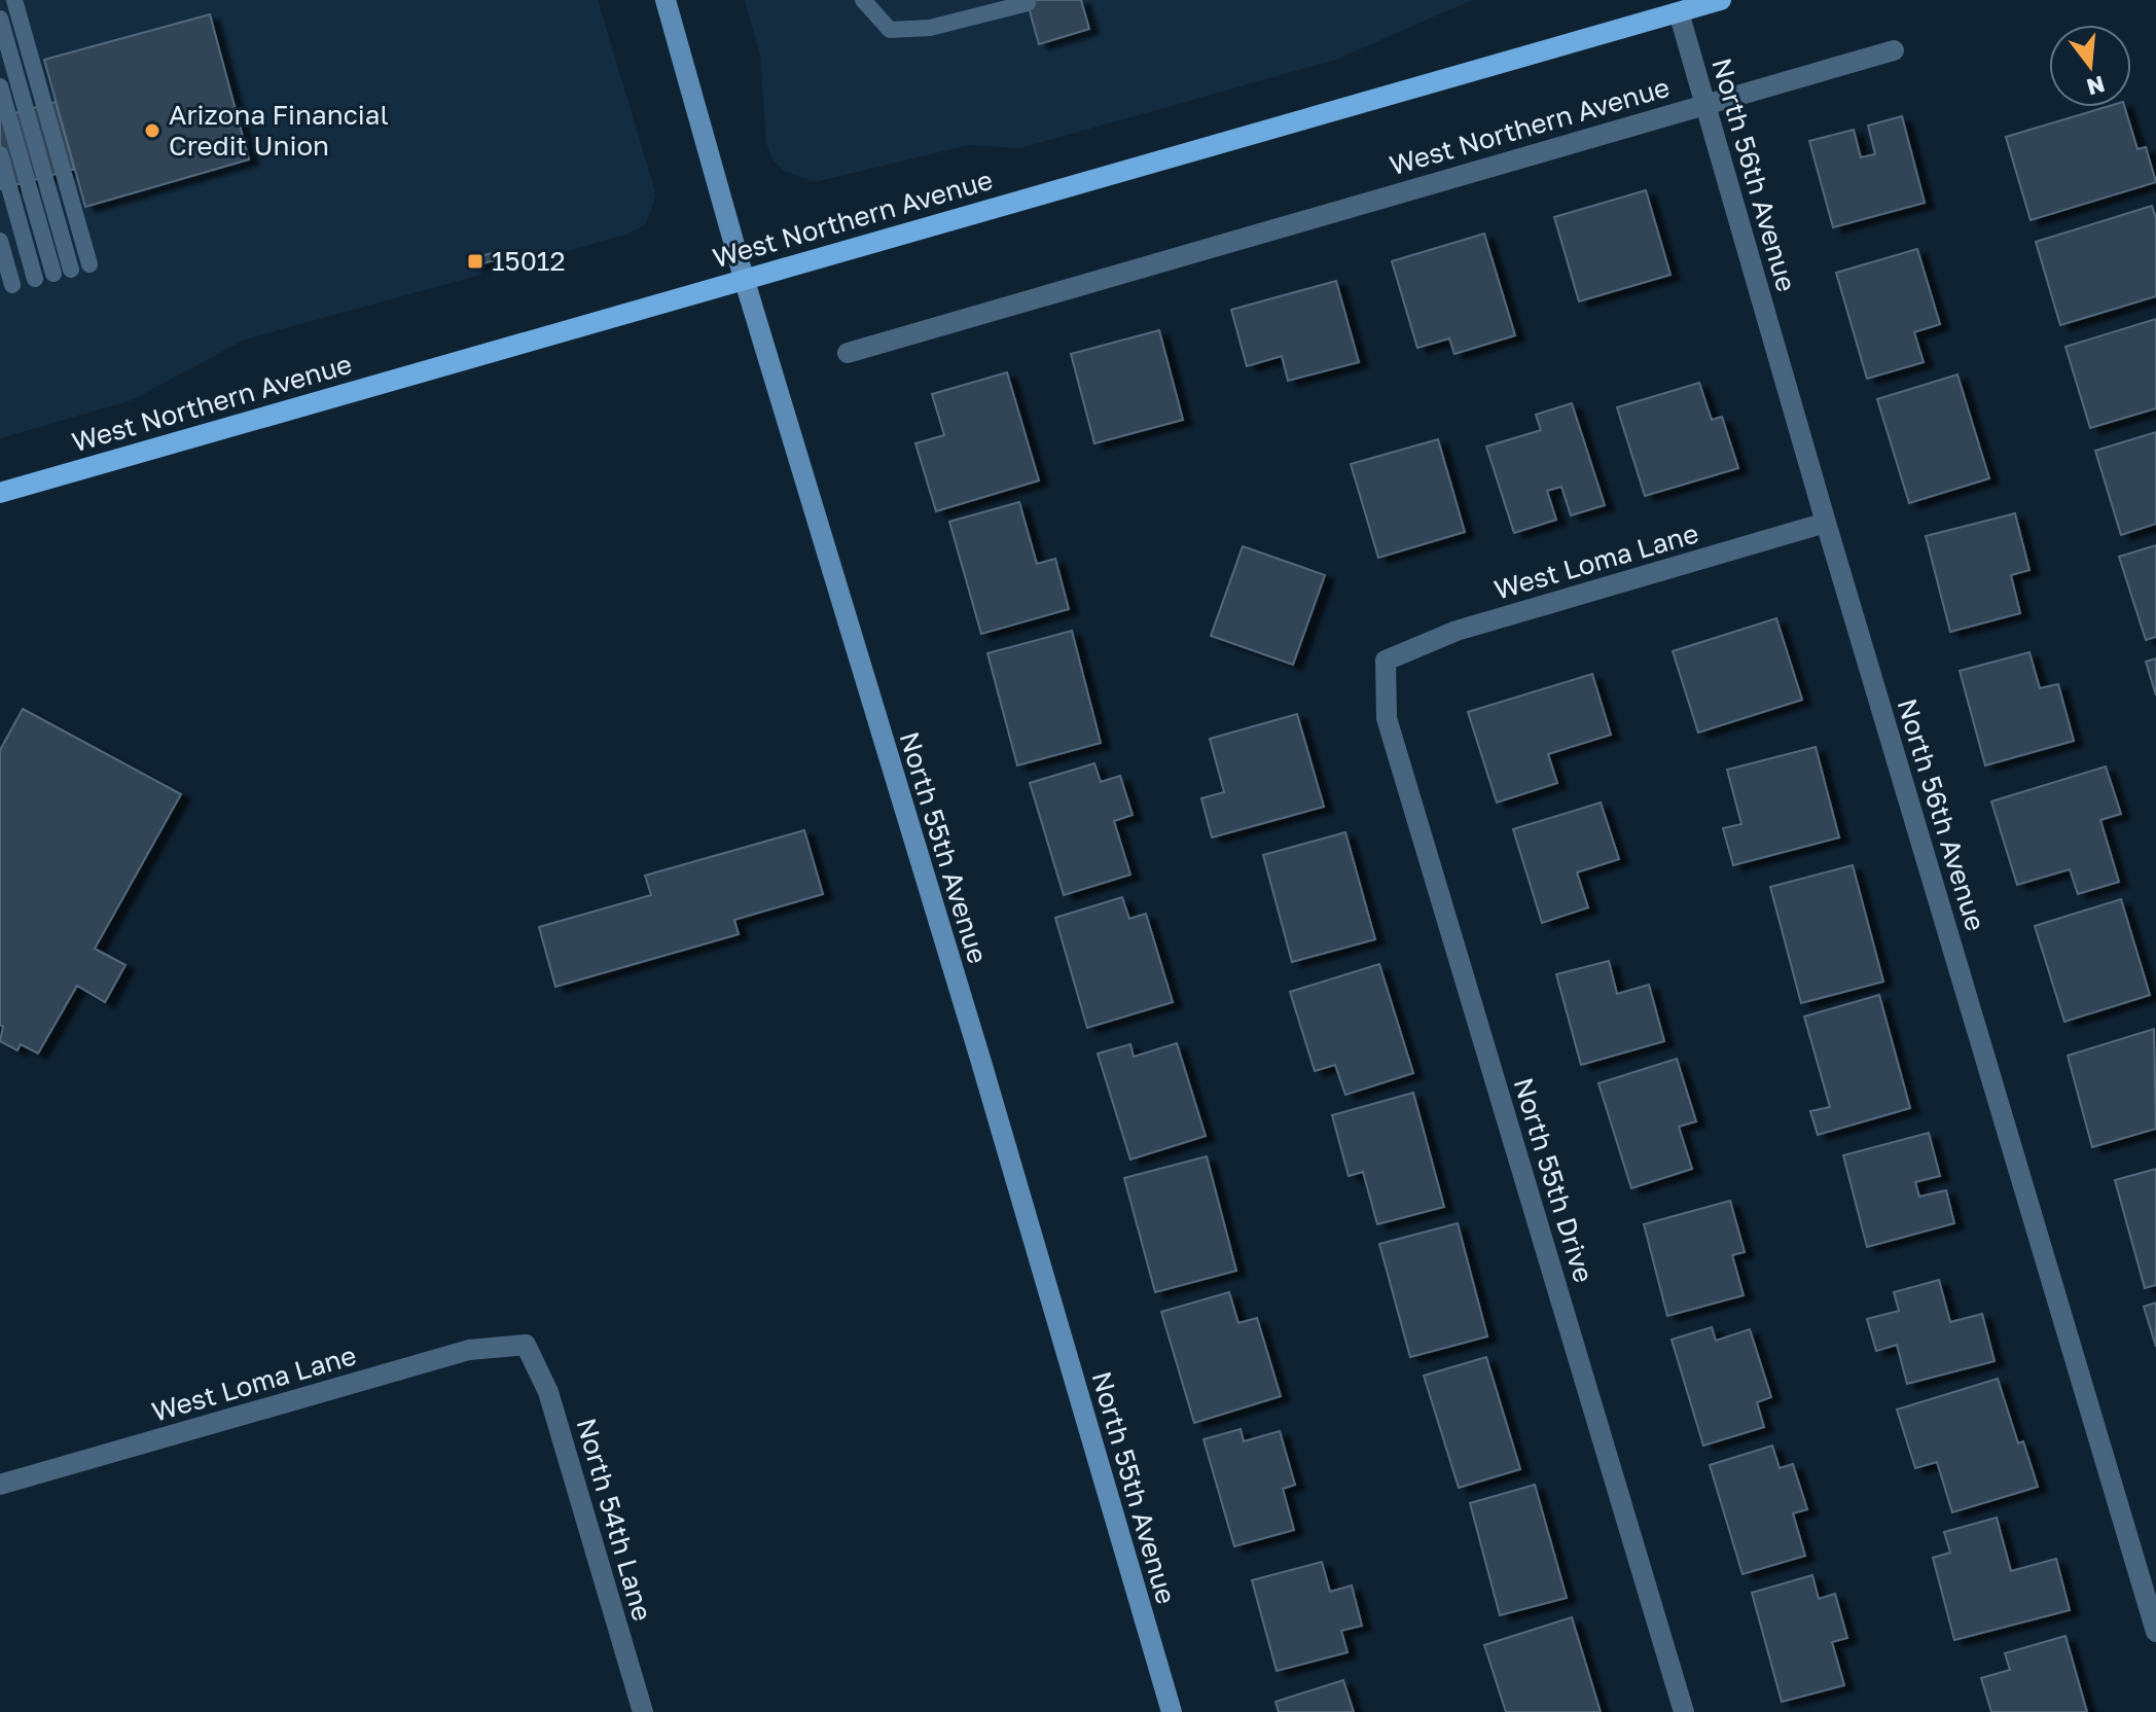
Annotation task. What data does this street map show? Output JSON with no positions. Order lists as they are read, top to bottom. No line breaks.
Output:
{"streets":{"main road":["West Northern Avenue"],"street":["North 56th Avenue","West Loma Lane","North 55th Avenue","North 55th Drive","North 54th Lane"]},"crossings":[["West Northern Avenue","North 56th Avenue"],["West Northern Avenue","North 55th Avenue"],["North 56th Avenue","West Loma Lane"],["West Loma Lane","North 55th Drive"],["West Loma Lane","North 54th Lane"]],"places":{"other":["Arizona Financial Credit Union"],"transit":["15012"]},"north":"bottom"}
